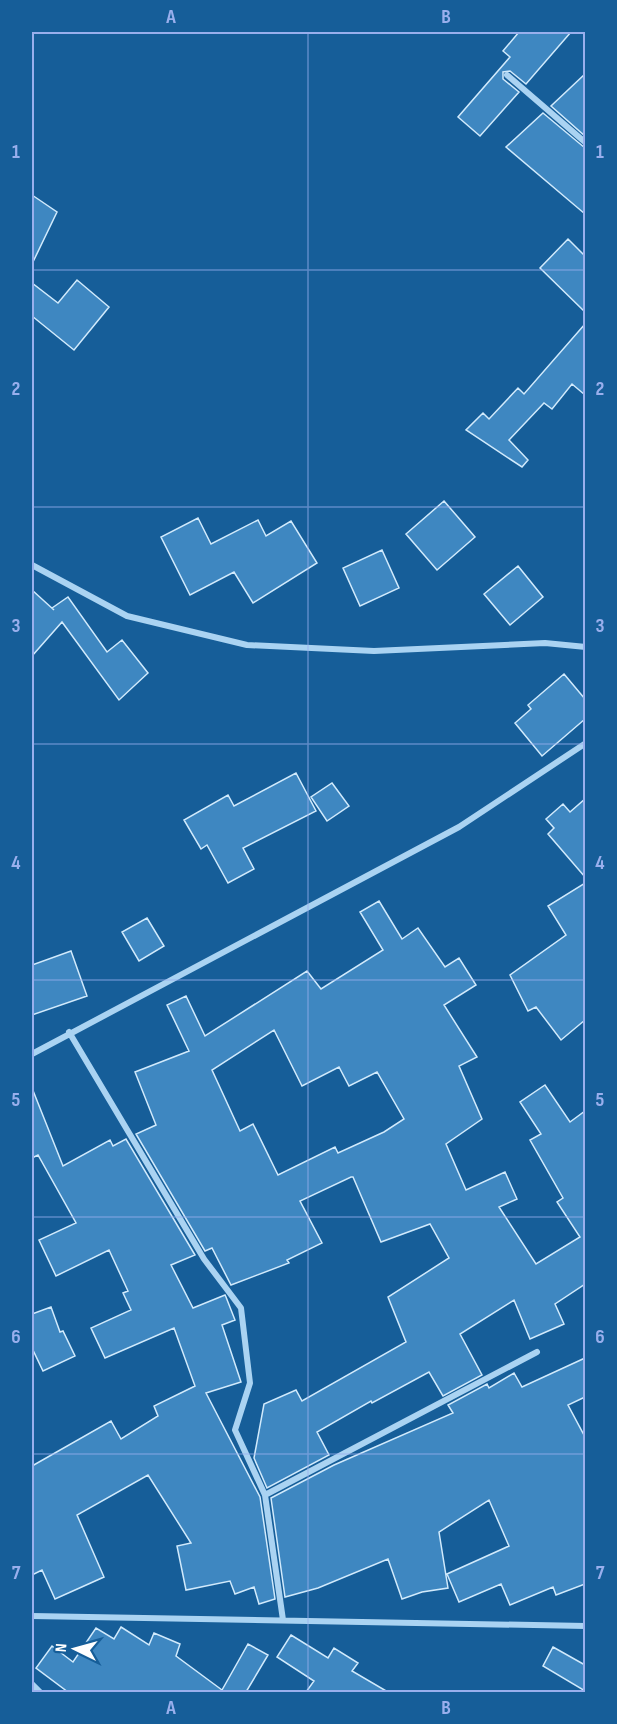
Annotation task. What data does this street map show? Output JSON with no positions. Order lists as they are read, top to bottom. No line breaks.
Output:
{"north":"left","grid":{"columns":["A","B"],"rows":["1","2","3","4","5","6","7"]}}
